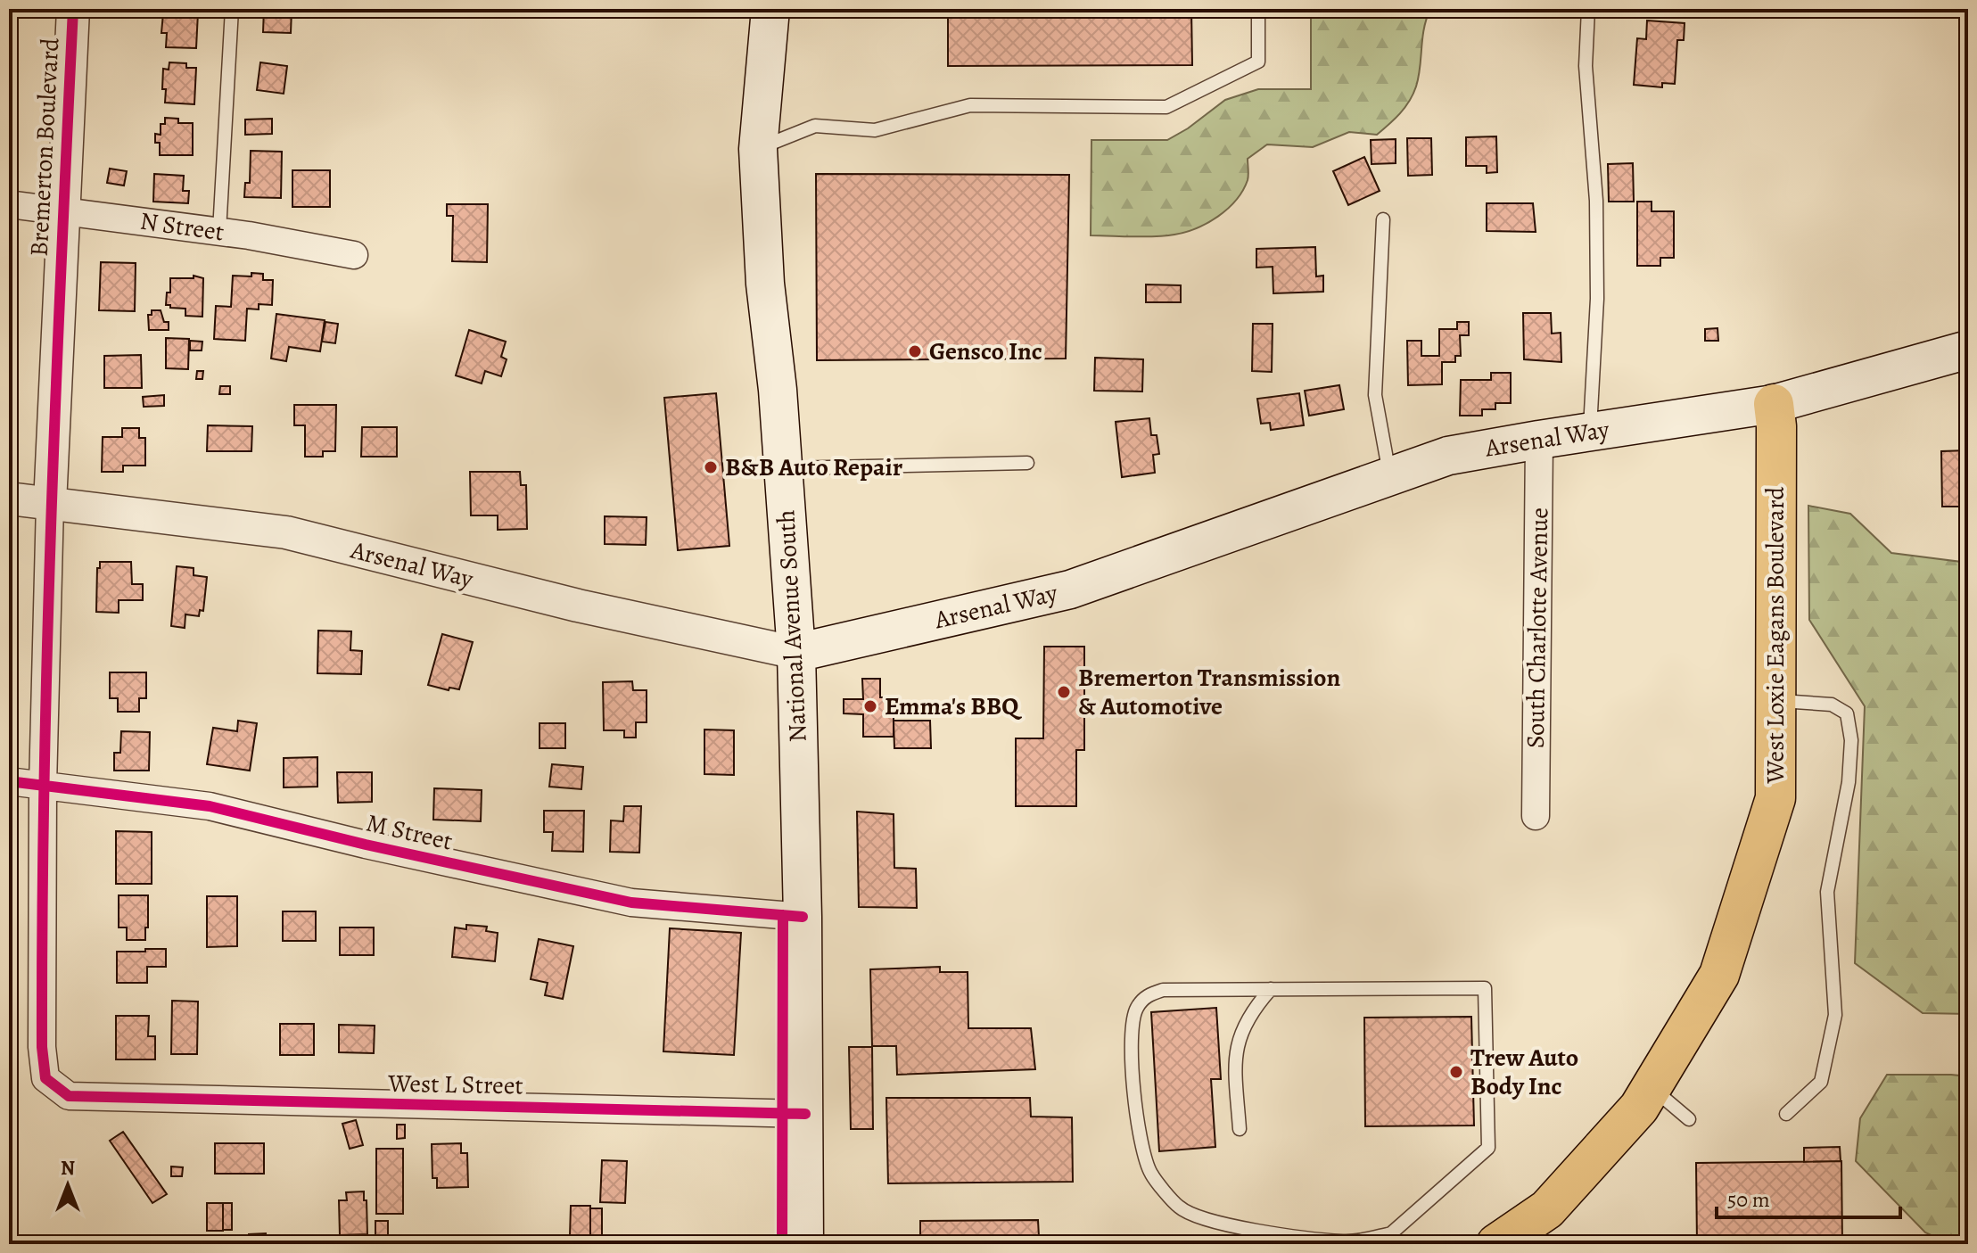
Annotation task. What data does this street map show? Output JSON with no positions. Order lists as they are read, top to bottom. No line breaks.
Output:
{"streets":{"main road":["Arsenal Way","National Avenue South","West Loxie Eagans Boulevard"],"street":["Bremerton Boulevard","N Street","South Charlotte Avenue","M Street","West L Street"]},"crossings":[["Bremerton Boulevard","N Street"],["Bremerton Boulevard","Arsenal Way"],["Bremerton Boulevard","M Street"],["Bremerton Boulevard","West L Street"],["Arsenal Way","National Avenue South"],["Arsenal Way","South Charlotte Avenue"],["Arsenal Way","West Loxie Eagans Boulevard"],["National Avenue South","M Street"],["National Avenue South","West L Street"]],"places":["Gensco Inc","B&B Auto Repair","Bremerton Transmission & Automotive","Emma's BBQ","Trew Auto Body Inc"],"scale_bar":"50 m","north":"top"}
